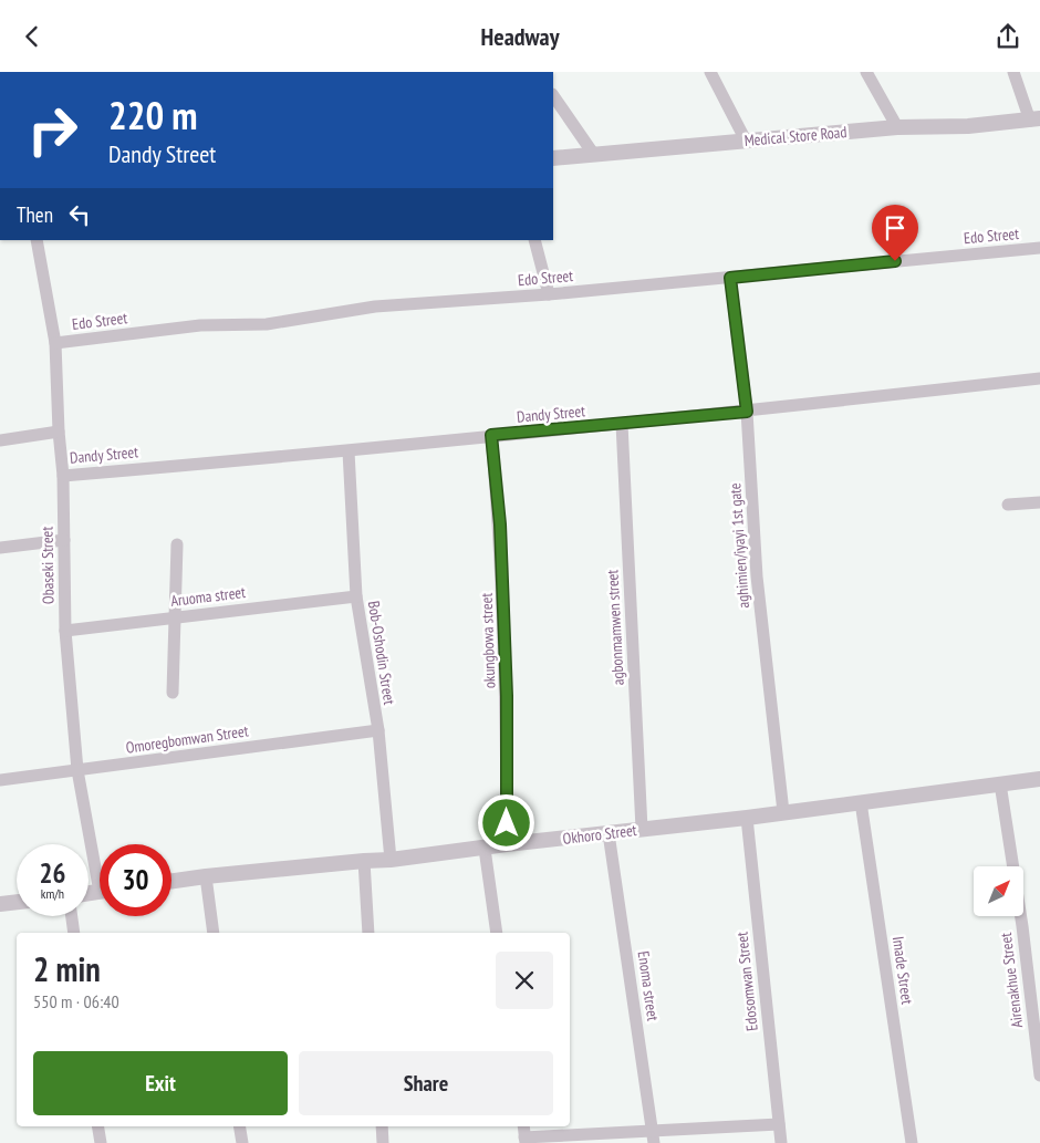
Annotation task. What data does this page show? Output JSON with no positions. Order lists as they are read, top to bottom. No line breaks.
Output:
{"streets":{"street":["Medical Store Road","Edo Street","Dandy Street","aghimien/iyayi 1st gate","Obaseki Street","Aruoma street","agbonmamwen street","okungbowa street","Bob-Oshodin Street","Omoregbomwan Street","Okhoro Street","Imade Street","Airenakhue Street","Edosomwan Street","Enoma street"]},"crossings":[["Edo Street","aghimien/iyayi 1st gate"],["Edo Street","Obaseki Street"],["Dandy Street","aghimien/iyayi 1st gate"],["Dandy Street","Obaseki Street"],["Dandy Street","agbonmamwen street"],["Dandy Street","okungbowa street"],["Dandy Street","Bob-Oshodin Street"],["aghimien/iyayi 1st gate","Okhoro Street"],["Obaseki Street","Aruoma street"],["Obaseki Street","Omoregbomwan Street"],["Aruoma street","Bob-Oshodin Street"],["agbonmamwen street","Okhoro Street"],["okungbowa street","Okhoro Street"],["Bob-Oshodin Street","Omoregbomwan Street"],["Bob-Oshodin Street","Okhoro Street"],["Okhoro Street","Imade Street"],["Okhoro Street","Airenakhue Street"],["Okhoro Street","Edosomwan Street"],["Okhoro Street","Enoma street"]],"north":"top right","page":{"header":"Headway","turn":["220 m","Dandy Street"],"then":"Then","speed":"26 km/h","limit":"30","heading":["2 min","550 m · 06:40"],"buttons":["Exit","Share"]}}
